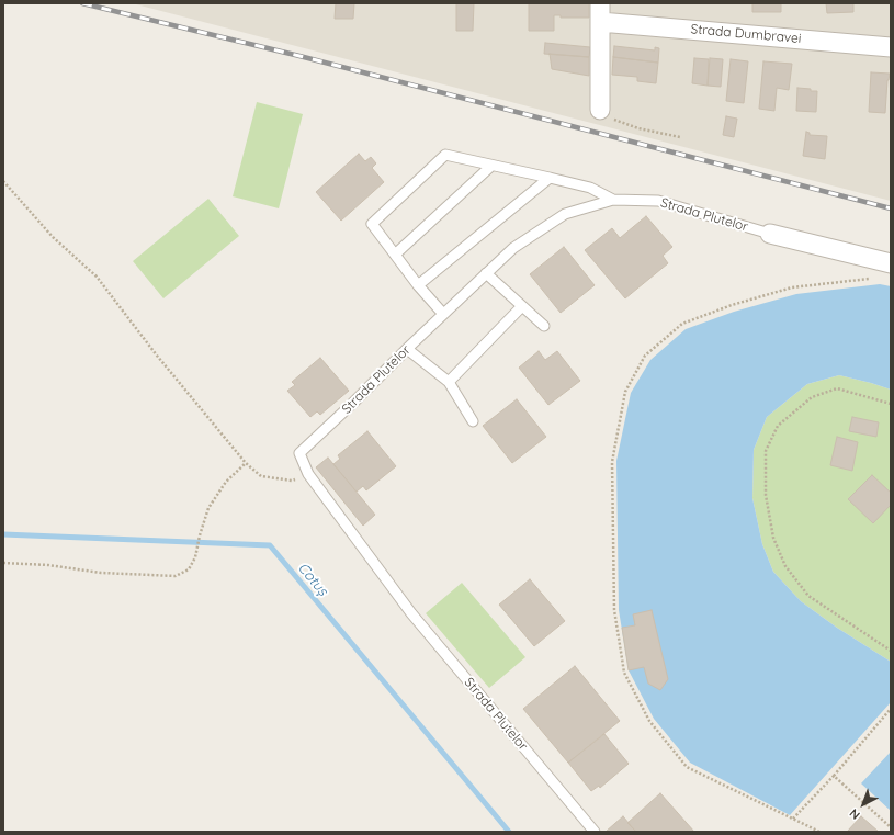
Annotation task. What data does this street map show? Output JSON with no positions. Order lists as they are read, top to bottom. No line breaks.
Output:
{"streets":{"street":["Strada Dumbravei","Strada Plutelor"]},"water":["Cotuș"],"north":"bottom left"}
